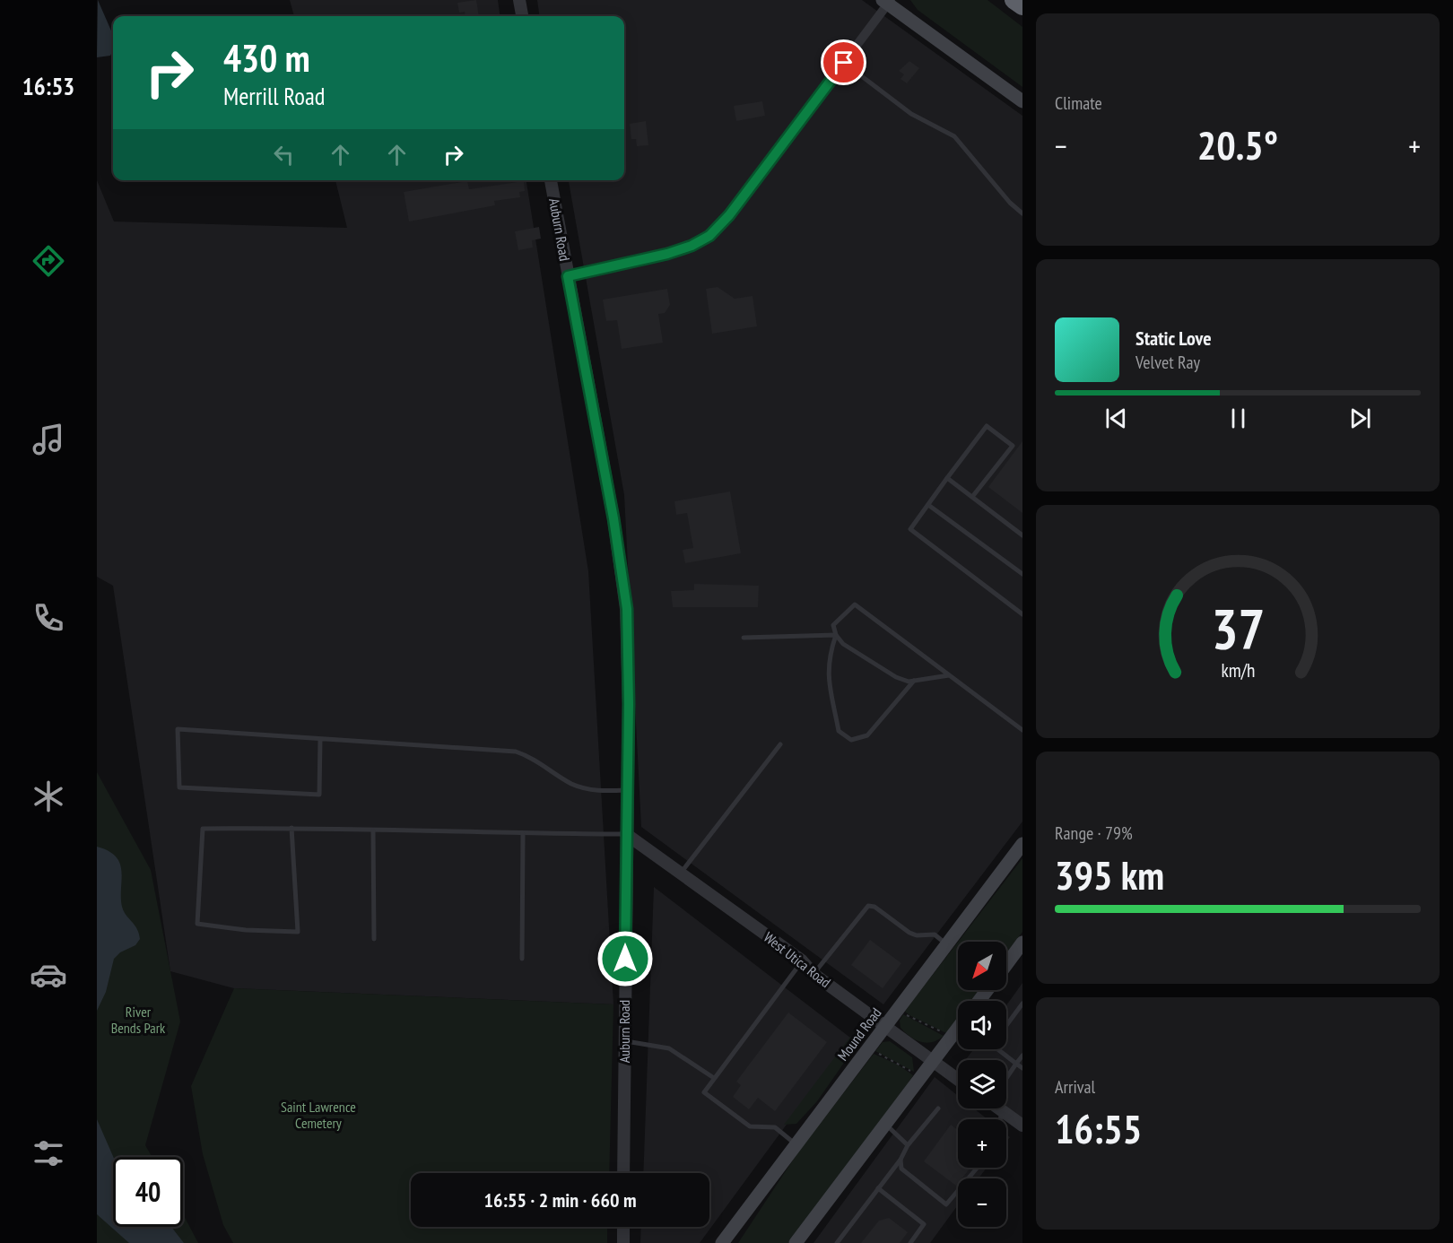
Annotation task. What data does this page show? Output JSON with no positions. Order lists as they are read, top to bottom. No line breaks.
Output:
{"streets":{"main road":["Mound Road"],"street":["Auburn Road","West Utica Road"]},"crossings":[["Auburn Road","West Utica Road"],["West Utica Road","Mound Road"]],"parks":["River Bends Park","Saint Lawrence Cemetery"],"north":"bottom left","page":{"tabs":"16:53","tile":["Climate",["Range · 79%","395 km"],["Arrival","16:55"]],"turn":["430 m","Merrill Road"],"heat":["−","20.5°","+"],"song":["Static Love","Velvet Ray"],"map_buttons":["+","−"],"limit":"40","trip":"16:55 · 2 min · 660 m","gauge":["37","km/h"]}}
